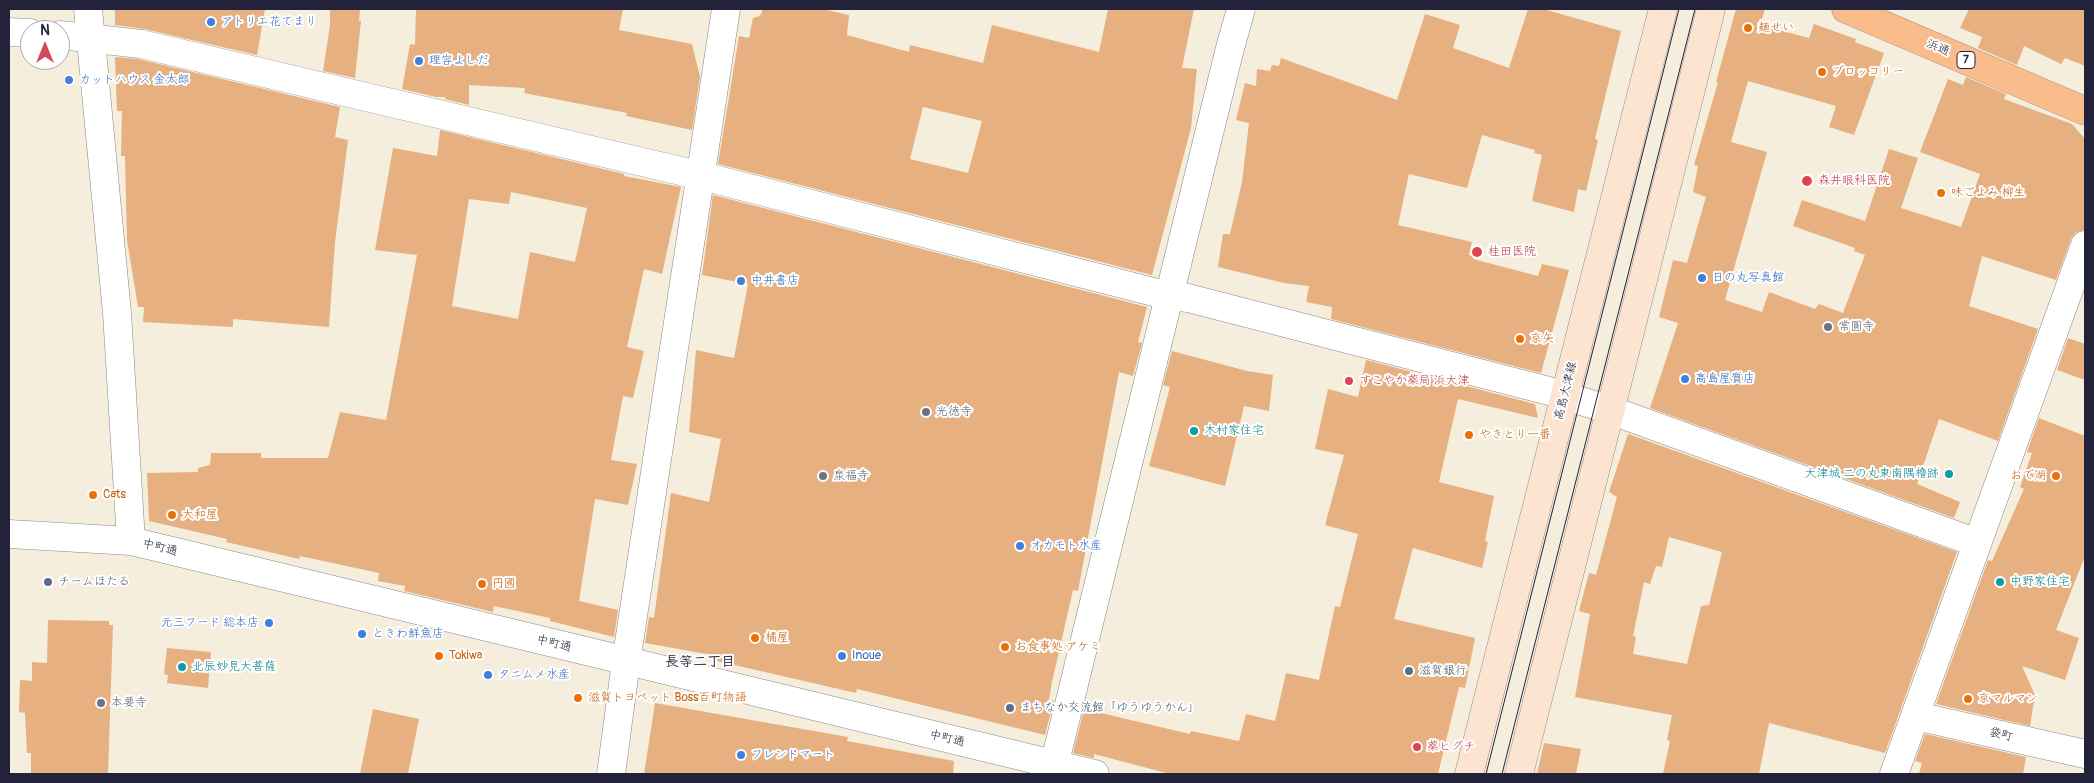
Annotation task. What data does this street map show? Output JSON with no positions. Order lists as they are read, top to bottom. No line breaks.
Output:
{"streets":{"main road":["浜通","7","高島大津線"],"street":["中町通","袋町"]},"districts":["長等二丁目"],"places":["アトリエ花てまり","麺せい","理容よしだ","ブロッコリー","カットハウス 金太郎","森井眼科医院","味ごよみ 柳生","桂田医院","日の丸写真館","中井書店","常圓寺","京矢","高島屋質店","すこやか薬局 浜大津","光徳寺","木村家住宅","やきとり一番","大津城 二の丸東南隅櫓跡","泉福寺","おで湖","Cats","大和屋","オカモト水産","チームほたる","中野家住宅","円國","元三フード 総本店","ときわ鮮魚店","橘屋","お食事処 アケミ","Tokiwa","Inoue","北辰妙見大菩薩","滋賀銀行","タニムメ水産","滋賀トヨペット Boss百町物語","京マルマン","本要寺","まちなか交流館「ゆうゆうかん」","薬ヒグチ","フレンドマート"],"north":"top"}
